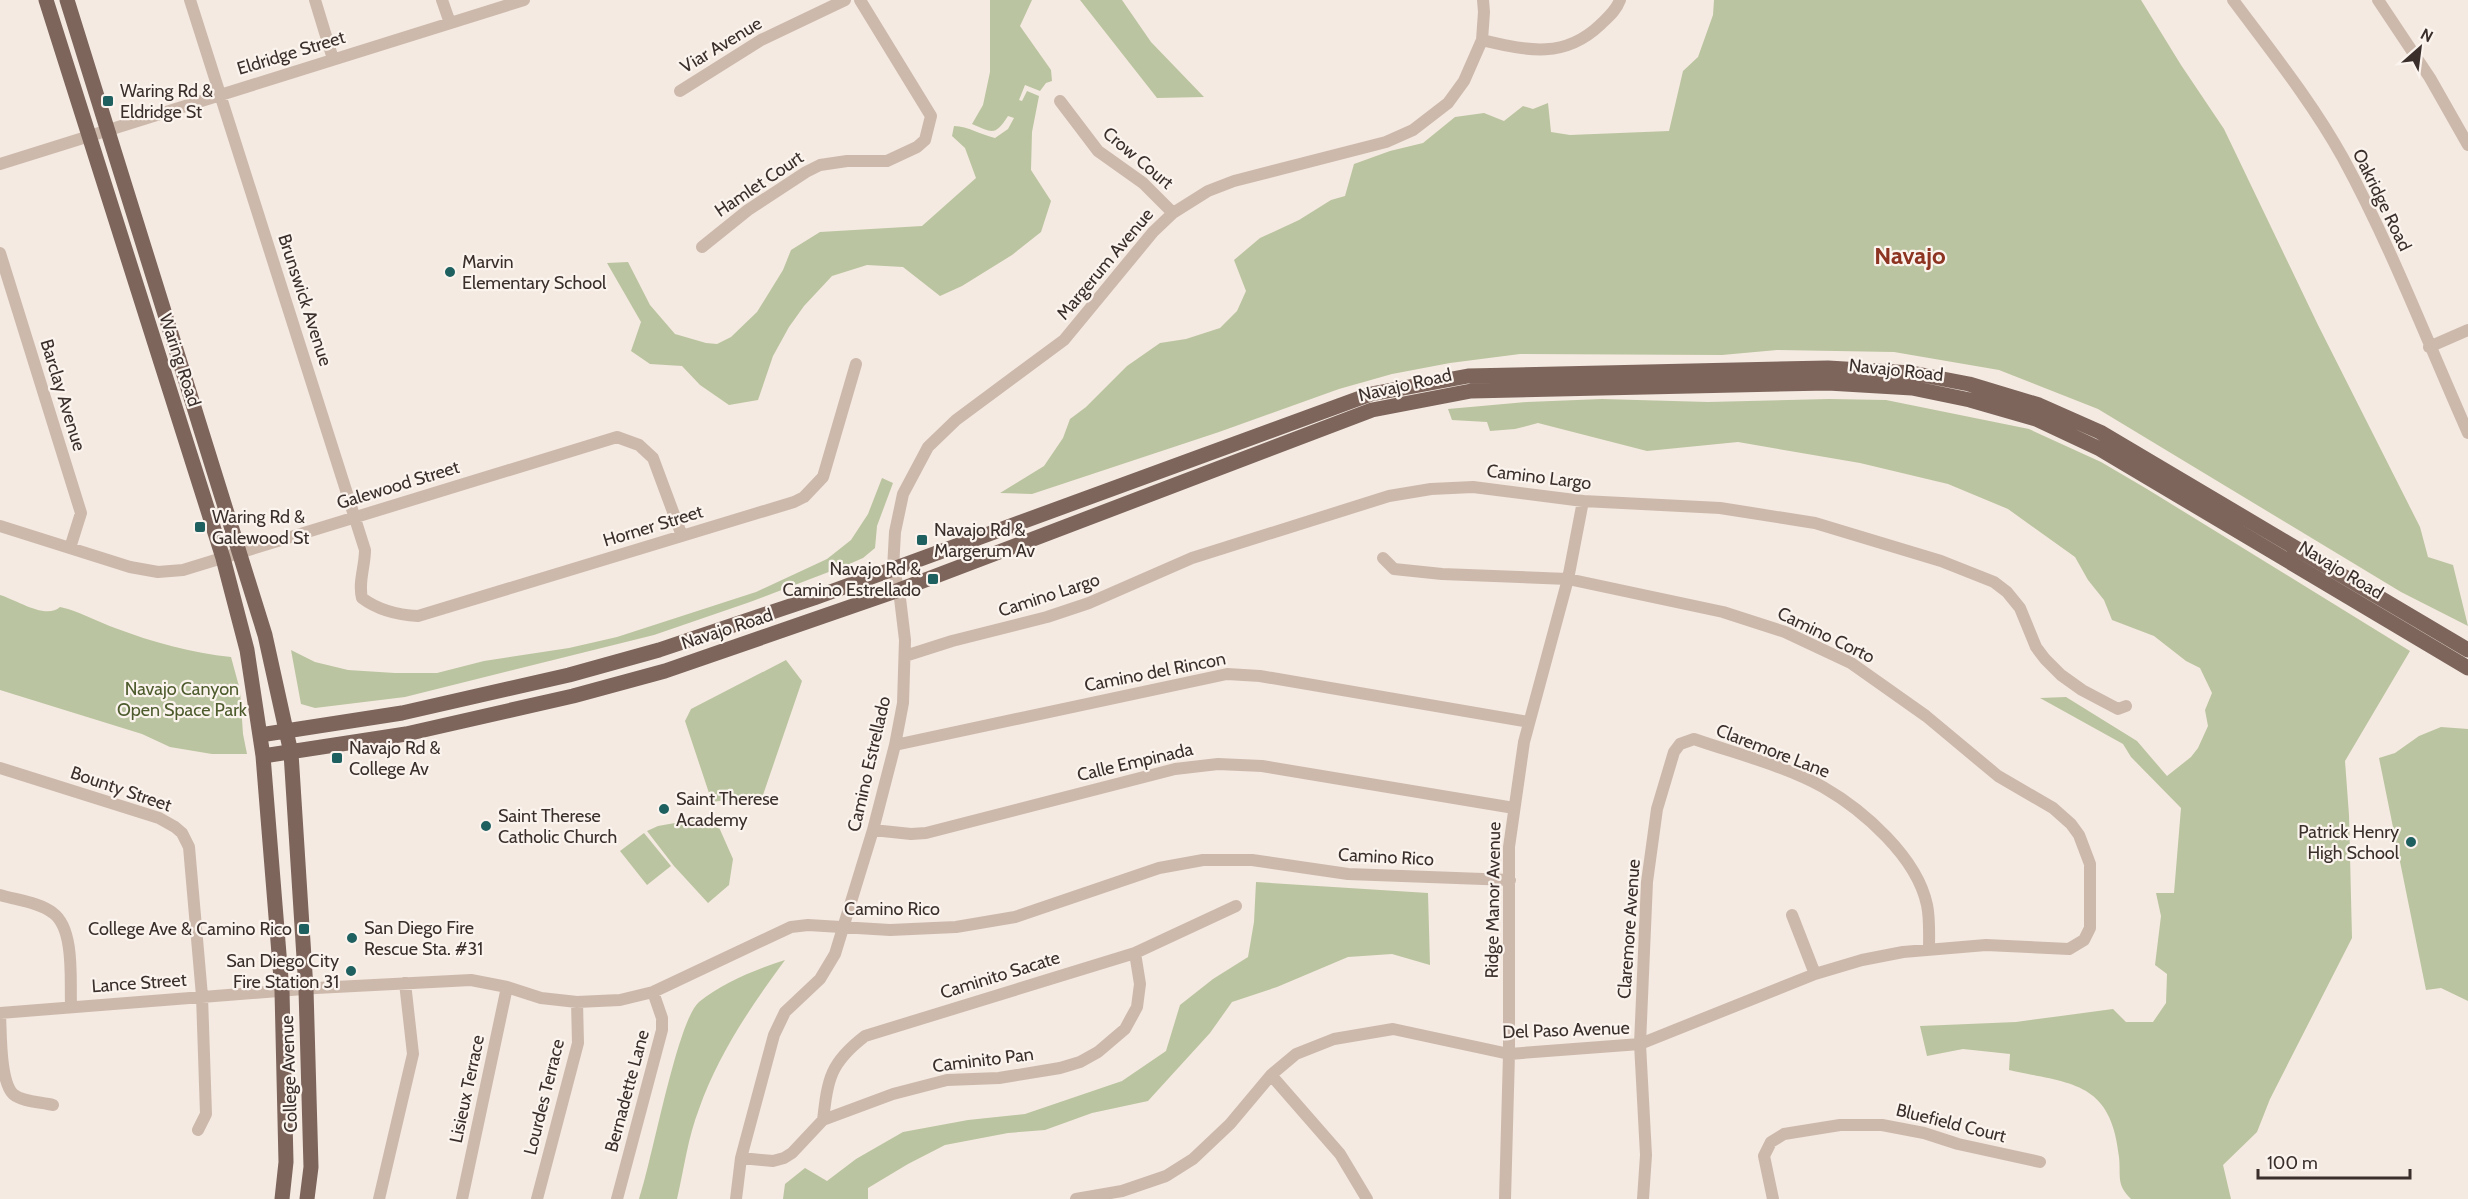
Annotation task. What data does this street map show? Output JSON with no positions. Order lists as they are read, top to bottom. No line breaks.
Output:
{"streets":{"main road":["Waring Road","Navajo Road","College Avenue"],"street":["Viar Avenue","Eldridge Street","Crow Court","Hamlet Court","Oakridge Road","Margerum Avenue","Brunswick Avenue","Barclay Avenue","Camino Largo","Galewood Street","Horner Street","Camino Corto","Camino del Rincon","Claremore Lane","Calle Empinada","Camino Estrellado","Bounty Street","Camino Rico","Ridge Manor Avenue","Claremore Avenue","Caminito Sacate","Lance Street","Del Paso Avenue","Caminito Pan","Lisieux Terrace","Bernadette Lane","Lourdes Terrace","Bluefield Court"]},"crossings":[["Eldridge Street","Brunswick Avenue"],["Eldridge Street","Waring Road"],["Crow Court","Margerum Avenue"],["Margerum Avenue","Navajo Road"],["Margerum Avenue","Camino Estrellado"],["Brunswick Avenue","Galewood Street"],["Brunswick Avenue","Horner Street"],["Waring Road","Navajo Road"],["Waring Road","Galewood Street"],["Waring Road","College Avenue"],["Navajo Road","Camino Estrellado"],["Navajo Road","College Avenue"],["Barclay Avenue","Galewood Street"],["Camino Largo","Camino Estrellado"],["Camino Largo","Ridge Manor Avenue"],["Galewood Street","Horner Street"],["Camino Corto","Ridge Manor Avenue"],["Camino Corto","Del Paso Avenue"],["Camino del Rincon","Camino Estrellado"],["Camino del Rincon","Ridge Manor Avenue"],["Claremore Lane","Claremore Avenue"],["Claremore Lane","Del Paso Avenue"],["Calle Empinada","Camino Estrellado"],["Calle Empinada","Ridge Manor Avenue"],["Camino Estrellado","Camino Rico"],["Camino Estrellado","Caminito Pan"],["Bounty Street","Lance Street"],["Camino Rico","Ridge Manor Avenue"],["Camino Rico","Lance Street"],["Camino Rico","College Avenue"],["Camino Rico","Lisieux Terrace"],["Camino Rico","Bernadette Lane"],["Camino Rico","Lourdes Terrace"],["Ridge Manor Avenue","Del Paso Avenue"],["Claremore Avenue","Del Paso Avenue"],["Caminito Sacate","Caminito Pan"],["Lance Street","College Avenue"]],"districts":["Navajo"],"parks":["Navajo Canyon Open Space Park"],"places":{"transit":["Waring Rd & Eldridge St","Waring Rd & Galewood St","Navajo Rd & Margerum Av","Navajo Rd & Camino Estrellado","Navajo Rd & College Av","College Ave & Camino Rico"],"other":["Marvin Elementary School","Saint Therese Academy","Saint Therese Catholic Church","Patrick Henry High School","San Diego Fire Rescue Sta. #31","San Diego City Fire Station 31"]},"scale_bar":"100 m","north":"top right"}
